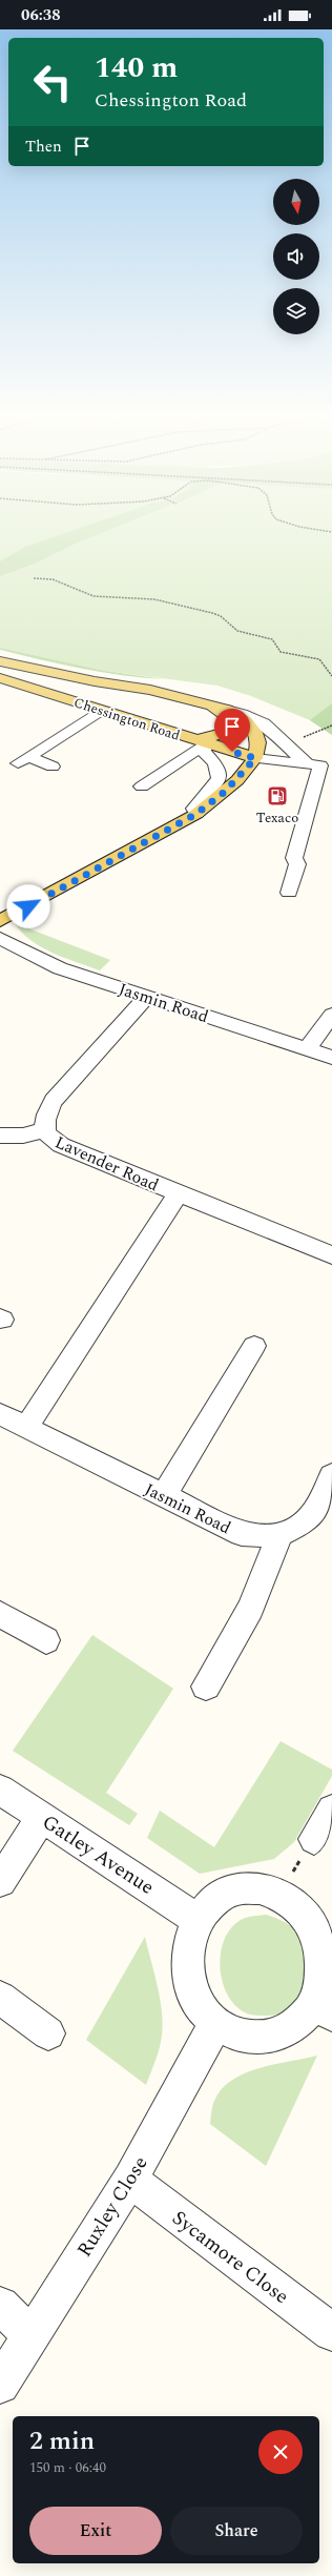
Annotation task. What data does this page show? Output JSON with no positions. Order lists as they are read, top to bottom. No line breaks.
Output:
{"streets":{"main road":["Chessington Road"],"street":["Jasmin Road","Lavender Road","Gatley Avenue","Ruxley Close","Sycamore Close"]},"crossings":[["Jasmin Road","Lavender Road"],["Gatley Avenue","Ruxley Close"],["Ruxley Close","Sycamore Close"]],"places":{"fuel station":["Texaco"]},"north":"bottom","page":{"status":"06:38","turn":["140 m","Chessington Road"],"then":"Then","heading":["2 min","150 m · 06:40"],"buttons":["Exit","Share"]}}
